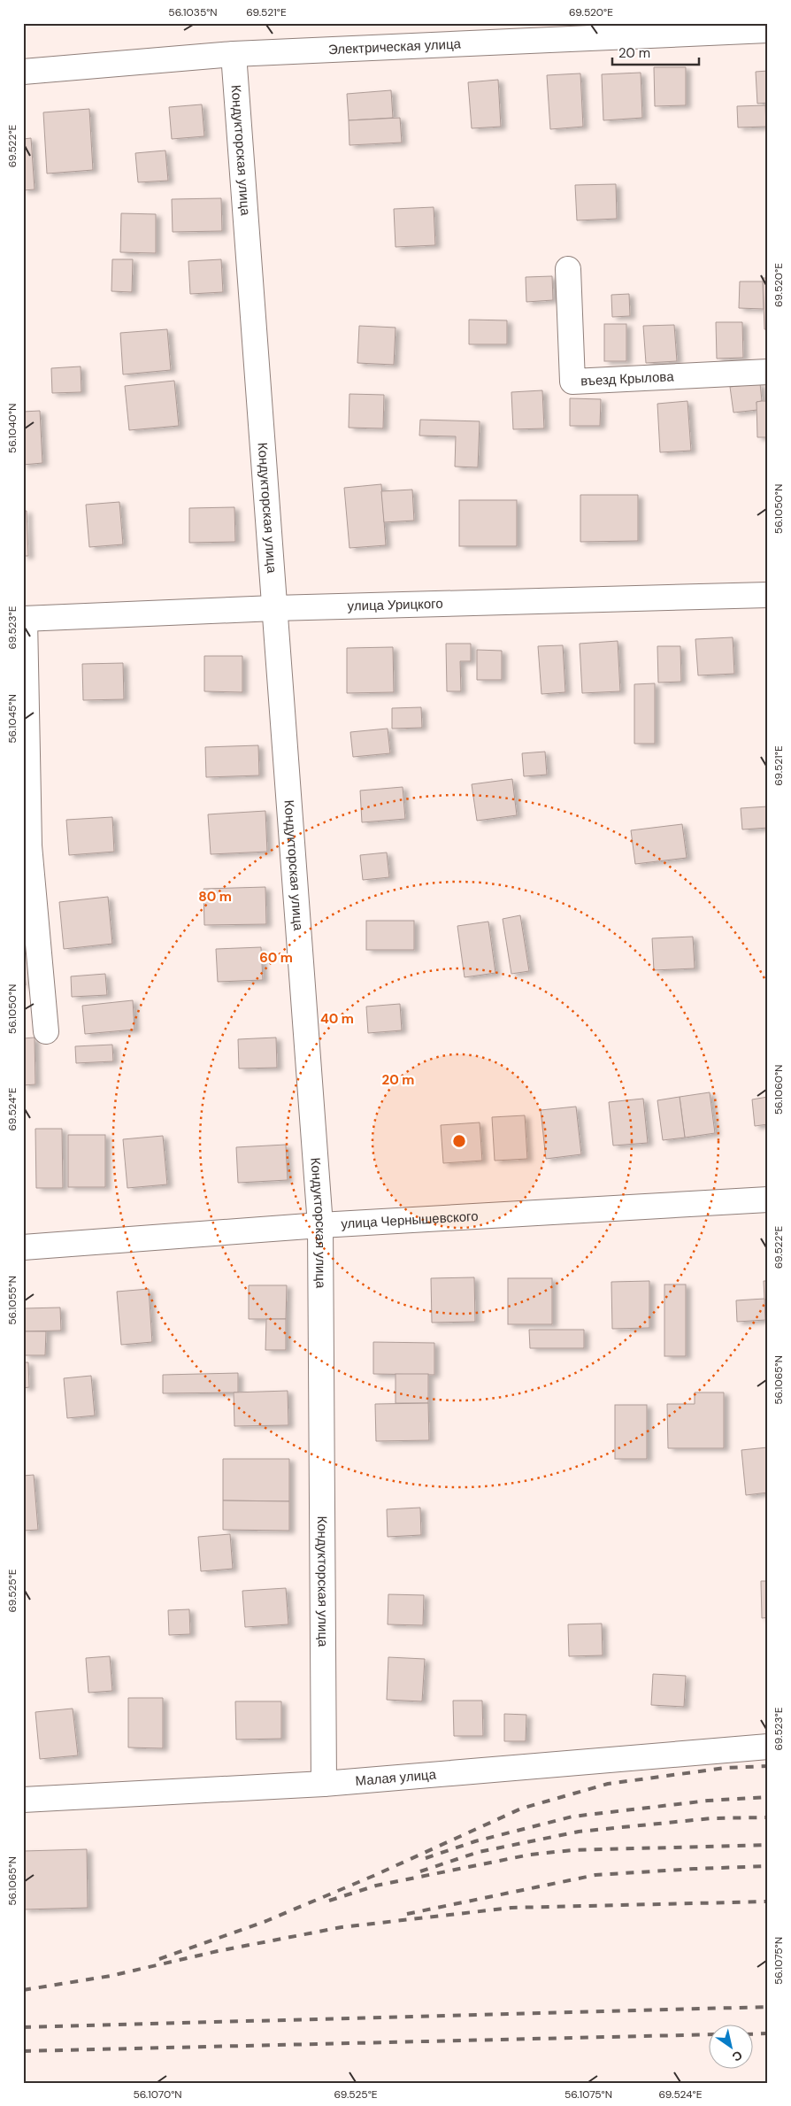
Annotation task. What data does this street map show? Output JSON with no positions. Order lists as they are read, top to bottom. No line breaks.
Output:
{"streets":{"street":["Электрическая улица","Кондукторская улица","въезд Крылова","улица Урицкого","улица Чернышевского","Малая улица"]},"crossings":[["Электрическая улица","Кондукторская улица"],["Кондукторская улица","улица Урицкого"],["Кондукторская улица","улица Чернышевского"],["Кондукторская улица","Малая улица"]],"scale_bar":"20 m","north":"bottom right","coordinates":["56.1035°N","69.521°E","69.520°E","69.522°E","56.1040°N","56.1050°N","69.523°E","56.1045°N","56.1060°N","69.524°E","56.1055°N","56.1065°N","69.525°E","56.1075°N","56.1070°N"],"rings":["80 m","60 m","40 m","20 m"]}
